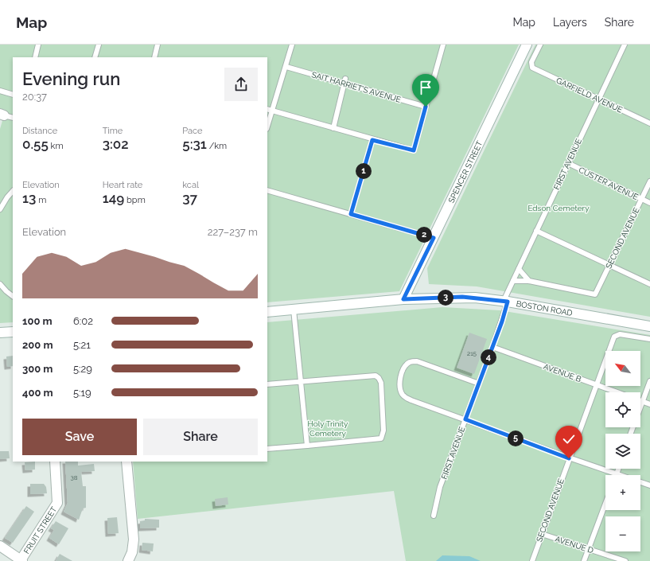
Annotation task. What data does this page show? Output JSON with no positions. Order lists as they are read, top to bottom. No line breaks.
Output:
{"streets":{"street":["SPENCER STREET","BOSTON ROAD","FRUIT STREET"],"lane":["SAIT HARRIET'S AVENUE","GARFIELD AVENUE","FIRST AVENUE","CUSTER AVENUE","SECOND AVENUE","AVENUE B","AVENUE D"]},"crossings":[["GARFIELD AVENUE","FIRST AVENUE"],["FIRST AVENUE","CUSTER AVENUE"],["FIRST AVENUE","BOSTON ROAD"],["FIRST AVENUE","AVENUE B"],["SPENCER STREET","BOSTON ROAD"],["CUSTER AVENUE","SECOND AVENUE"],["SECOND AVENUE","AVENUE B"],["SECOND AVENUE","AVENUE D"]],"parks":["Edson Cemetery","Holy Trinity Cemetery"],"house_numbers":["215","38"],"north":"top left","page":{"header":"Map","nav":["Map","Layers","Share"],"heading":["Evening run","20:37"],"stats":[["Distance","0.55 km"],["Time","3:02"],["Pace","5:31 /km"],["Elevation","13 m"],["Heart rate","149 bpm"],["kcal","37"]],"pins":["1","2","3","4","5"],"chart":["Elevation","227–237 m"],"list":[{"name":"100 m","note":"6:02"},{"name":"200 m","note":"5:21"},{"name":"300 m","note":"5:29"},{"name":"400 m","note":"5:19"}],"map_buttons":["+","−"],"buttons":["Save","Share"]}}
